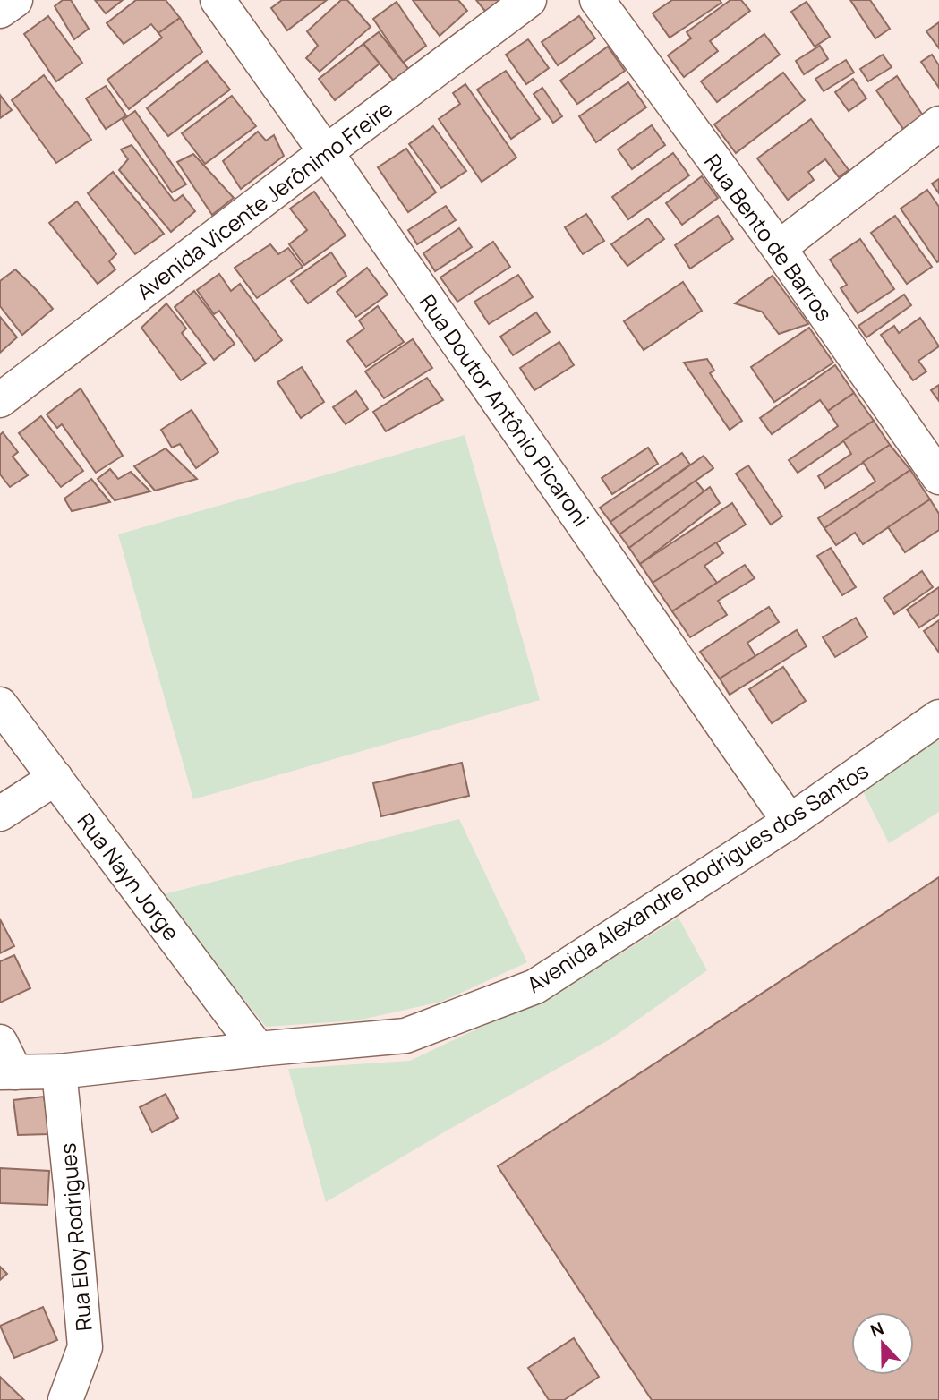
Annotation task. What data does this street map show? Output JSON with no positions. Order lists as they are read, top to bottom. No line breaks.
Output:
{"streets":{"street":["Avenida Vicente Jerônimo Freire","Rua Bento de Barros","Rua Doutor Antônio Picaroni","Rua Nayn Jorge","Avenida Alexandre Rodrigues dos Santos","Rua Eloy Rodrigues"]},"crossings":[["Avenida Vicente Jerônimo Freire","Rua Doutor Antônio Picaroni"],["Rua Doutor Antônio Picaroni","Avenida Alexandre Rodrigues dos Santos"],["Rua Nayn Jorge","Avenida Alexandre Rodrigues dos Santos"],["Avenida Alexandre Rodrigues dos Santos","Rua Eloy Rodrigues"]],"north":"top"}
